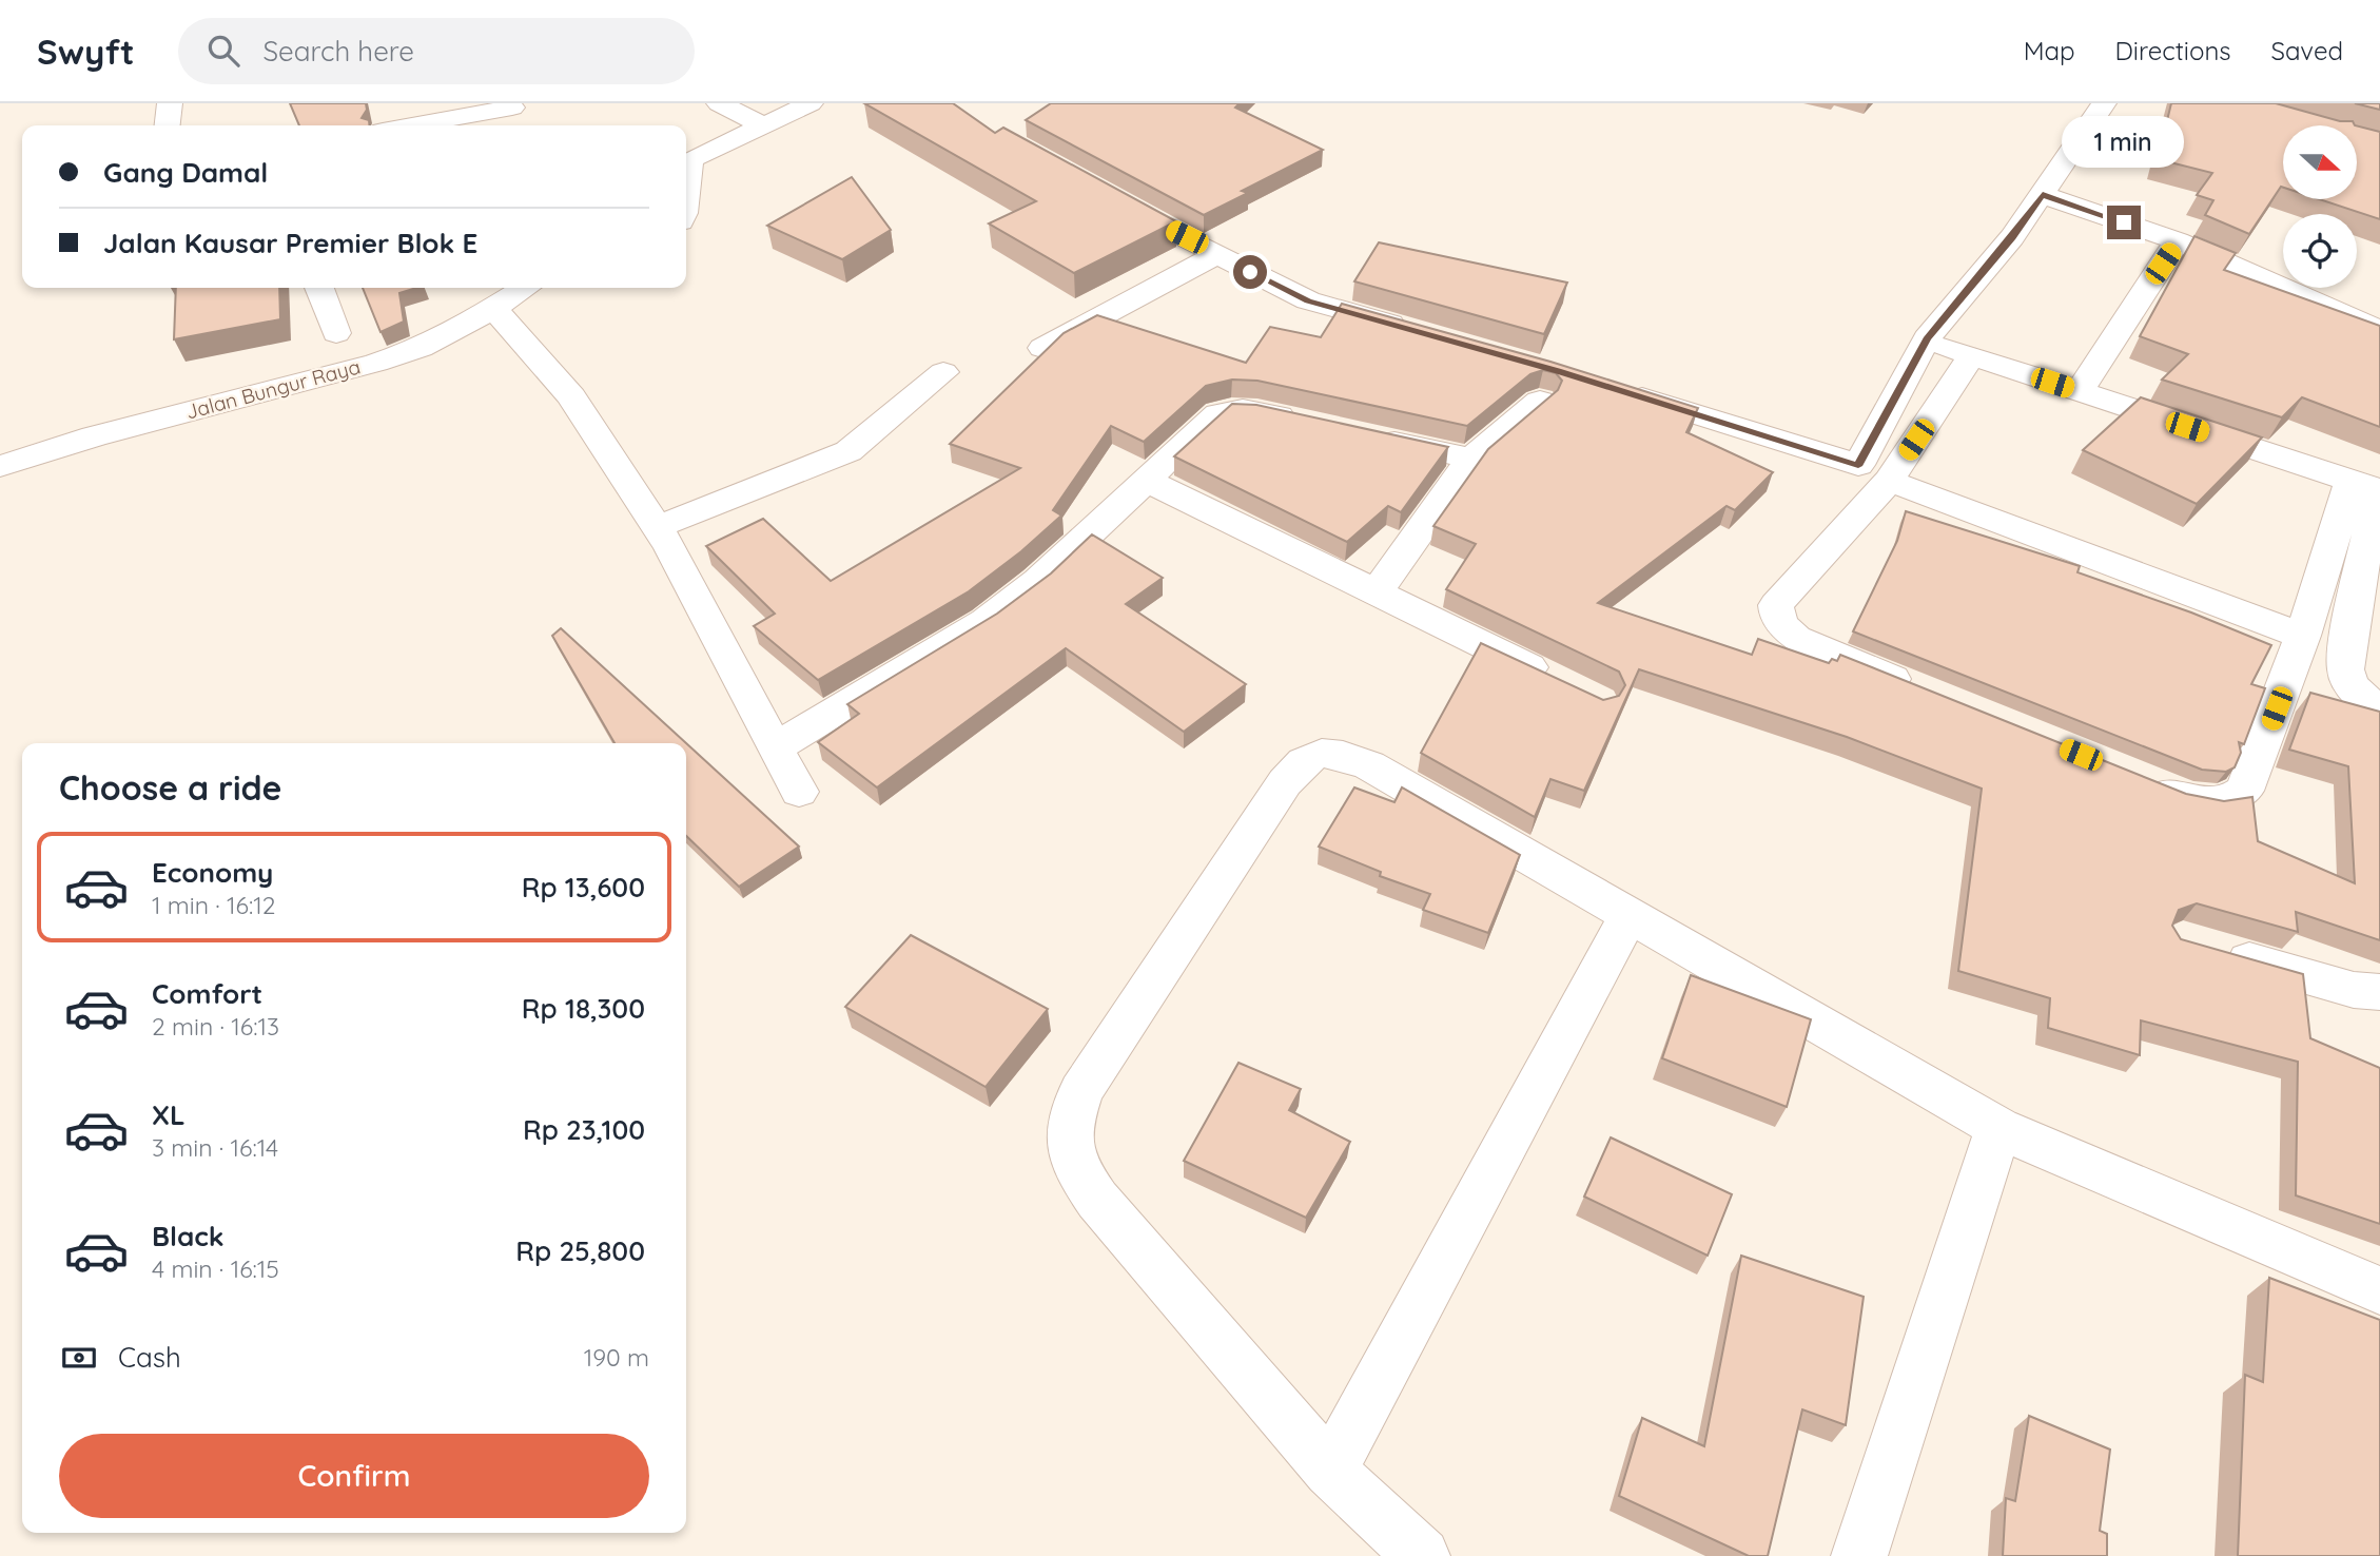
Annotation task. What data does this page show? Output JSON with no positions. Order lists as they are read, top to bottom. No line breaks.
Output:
{"streets":{"street":["Jalan Bungur Raya"]},"north":"right","page":{"header":"Swyft","search":"Search here","nav":["Map","Directions","Saved"],"bubble":"1 min","banner":["Gang Damal","Jalan Kausar Premier Blok E"],"heading":"Choose a ride","list":[{"name":"Economy","note":"1 min · 16:12","value":"Rp 13,600"},{"name":"Comfort","note":"2 min · 16:13","value":"Rp 18,300"},{"name":"XL","note":"3 min · 16:14","value":"Rp 23,100"},{"name":"Black","note":"4 min · 16:15","value":"Rp 25,800"}],"pay":["Cash","190 m"],"buttons":"Confirm"}}
